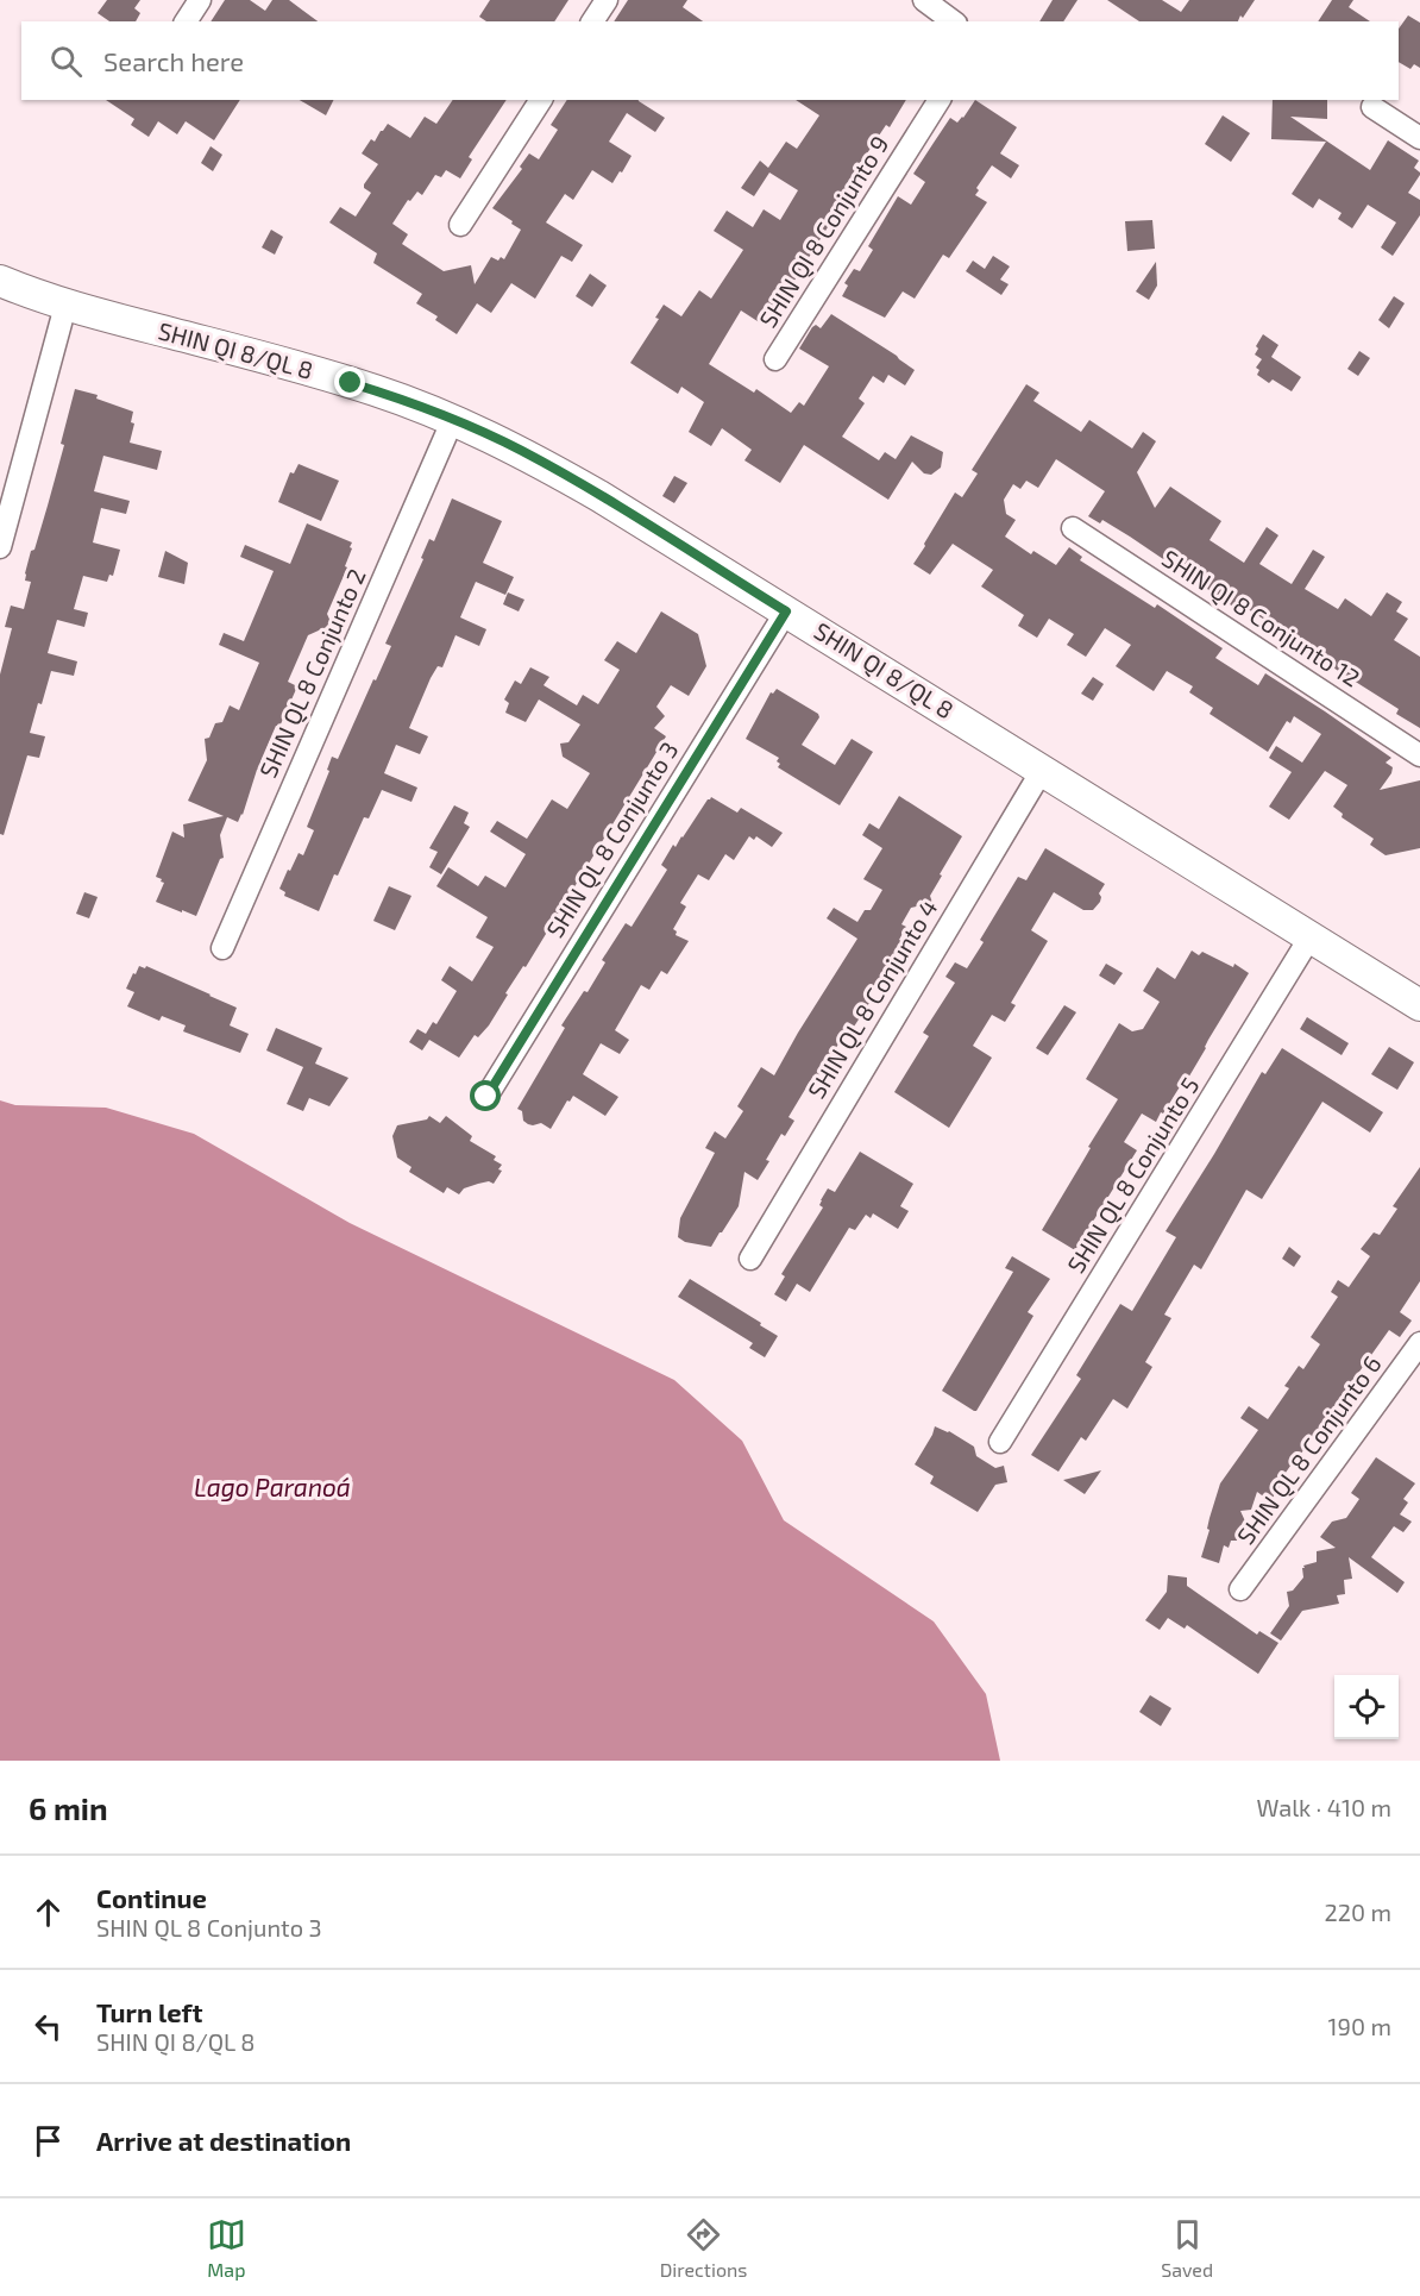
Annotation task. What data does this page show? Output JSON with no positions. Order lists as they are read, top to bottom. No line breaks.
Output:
{"streets":{"street":["SHIN QI 8 Conjunto 9","SHIN QI 8/QL 8","SHIN QI 8 Conjunto 12","SHIN QL 8 Conjunto 2","SHIN QL 8 Conjunto 3","SHIN QL 8 Conjunto 4","SHIN QL 8 Conjunto 5","SHIN QL 8 Conjunto 6"]},"crossings":[["SHIN QI 8/QL 8","SHIN QL 8 Conjunto 2"],["SHIN QI 8/QL 8","SHIN QL 8 Conjunto 3"],["SHIN QI 8/QL 8","SHIN QL 8 Conjunto 4"],["SHIN QI 8/QL 8","SHIN QL 8 Conjunto 5"]],"water":["Lago Paranoá"],"page":{"search":"Search here","heading":["6 min","Walk · 410 m"],"list":[["Continue","SHIN QL 8 Conjunto 3","220 m"],["Turn left","SHIN QI 8/QL 8","190 m"],"Arrive at destination"],"nav":["Map","Directions","Saved"]}}
